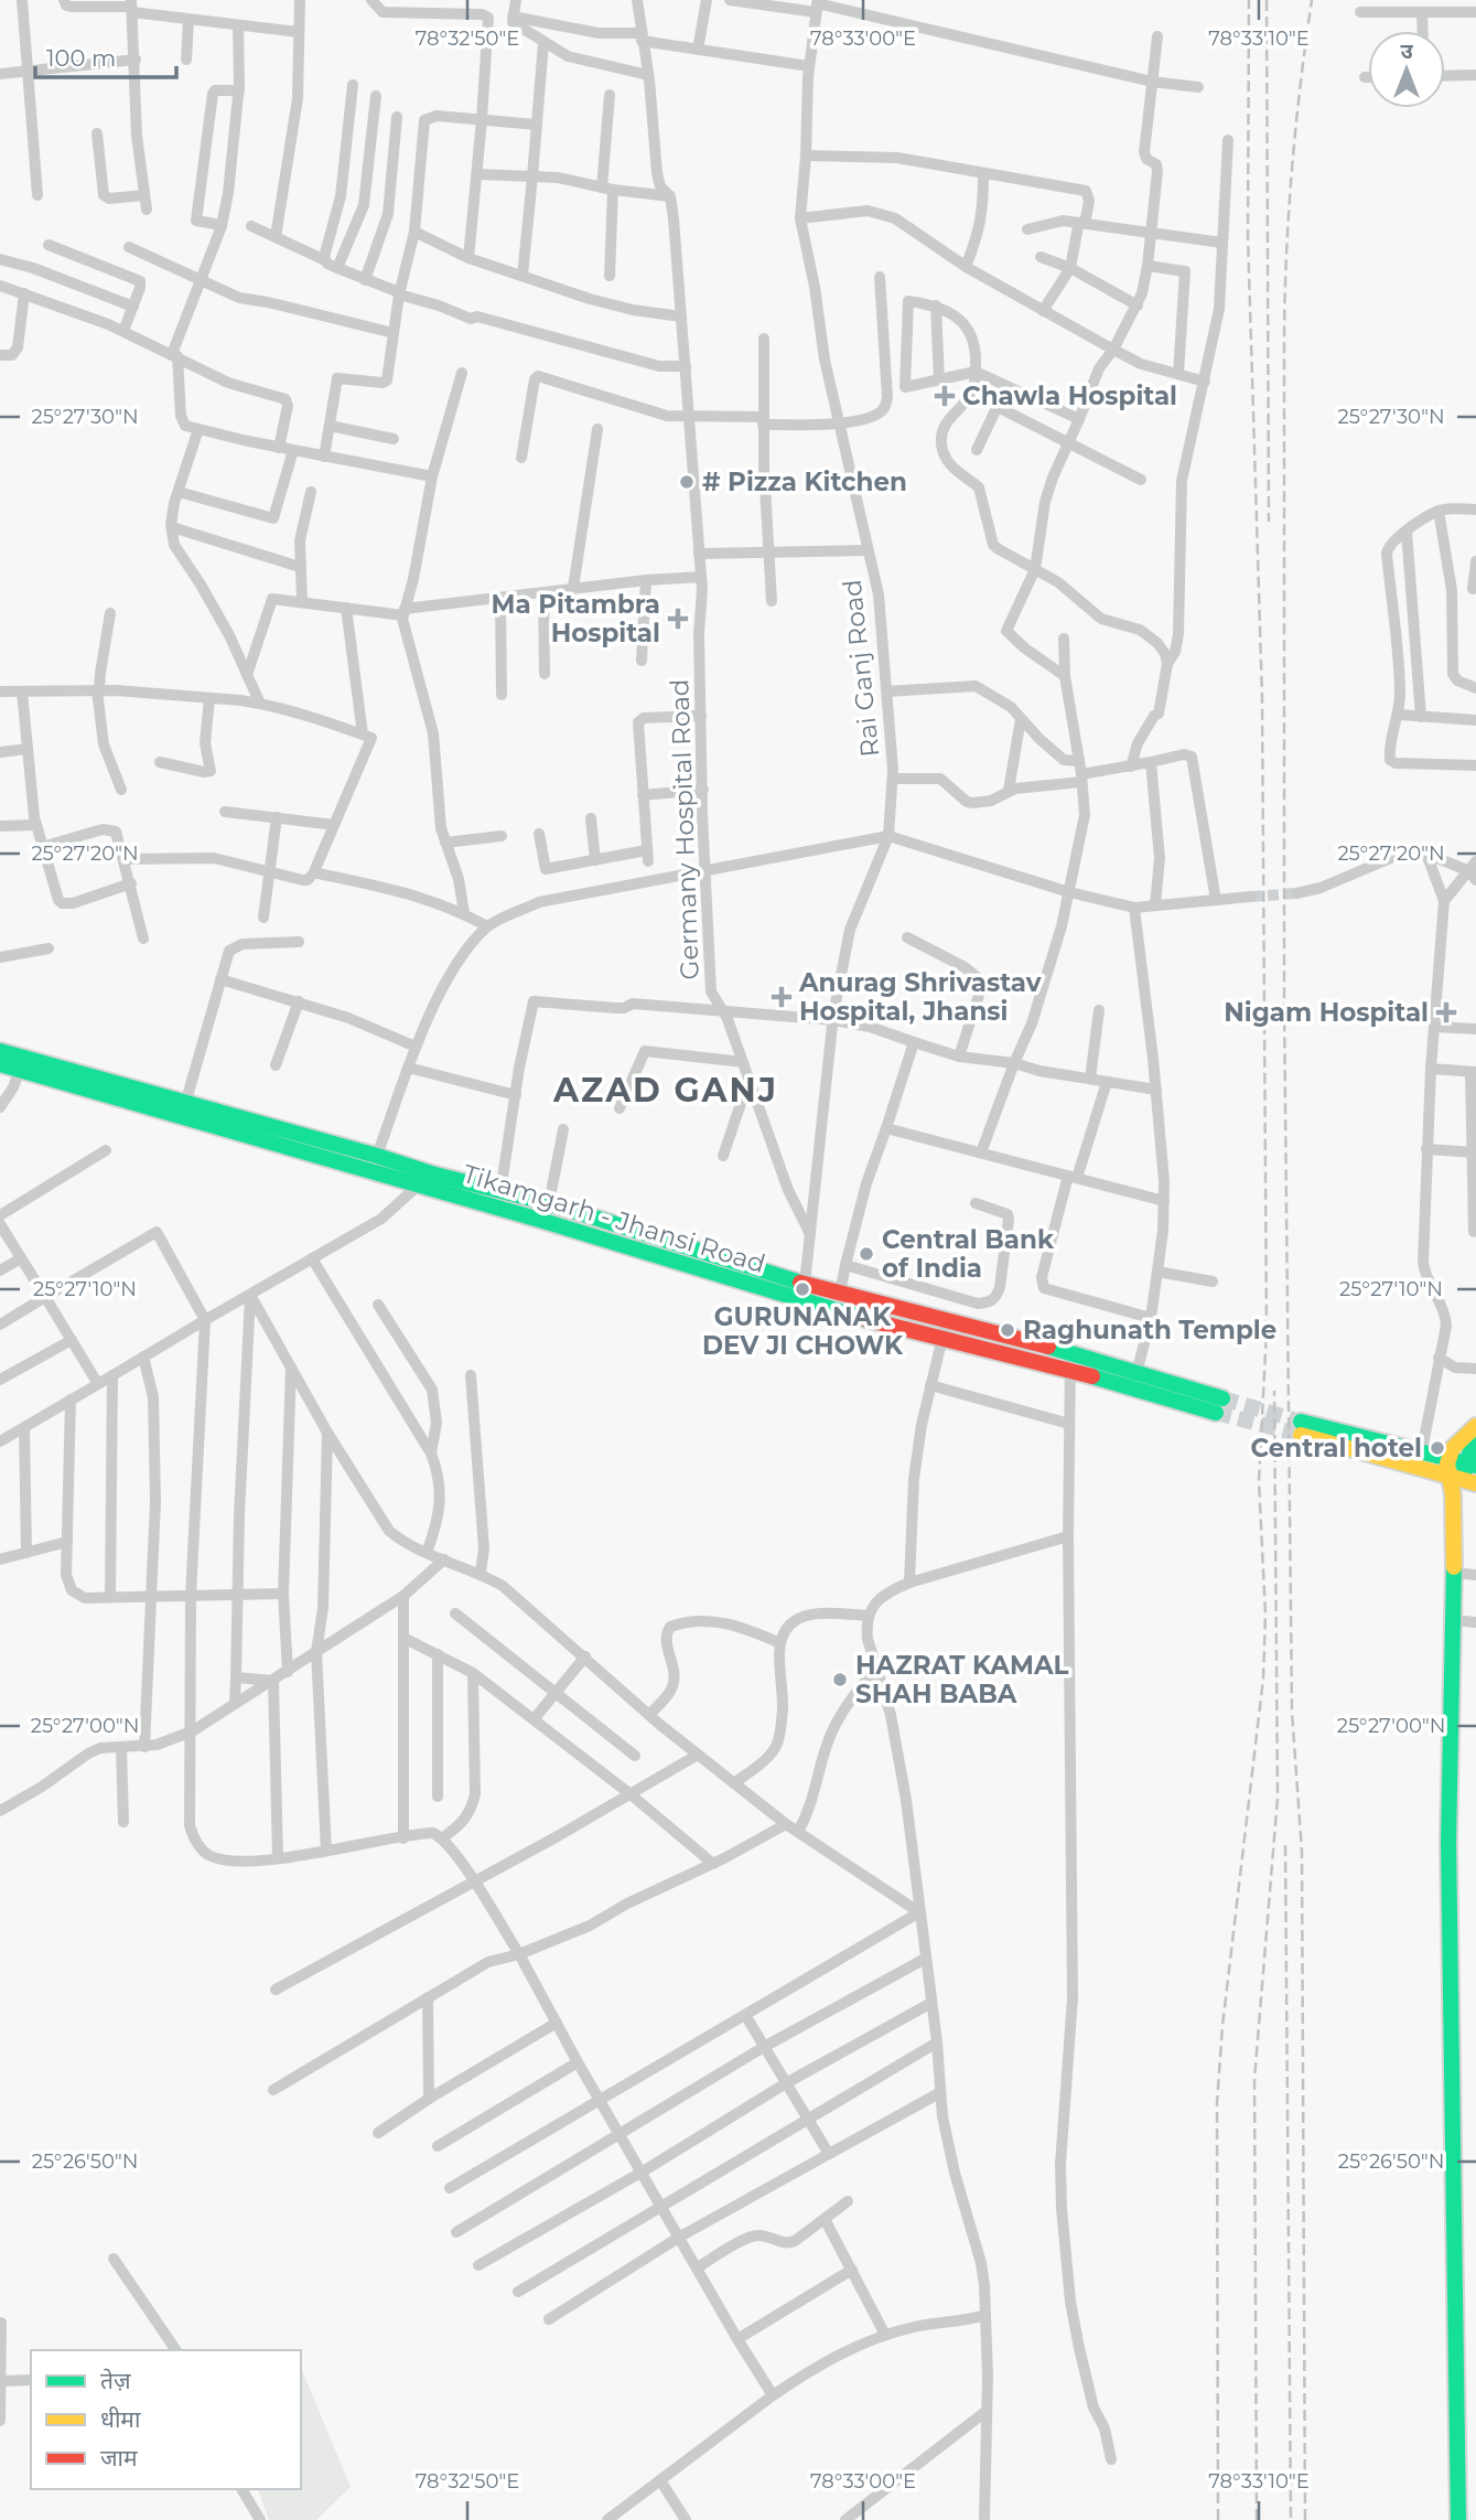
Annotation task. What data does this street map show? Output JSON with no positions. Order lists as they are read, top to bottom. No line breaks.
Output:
{"streets":{"street":["Rai Ganj Road","Germany Hospital Road","Tikamgarh - Jhansi Road"]},"crossings":[["Rai Ganj Road","Germany Hospital Road"]],"districts":["AZAD GANJ"],"places":{"health":["Chawla Hospital","Ma Pitambra Hospital","Anurag Shrivastav Hospital, Jhansi","Nigam Hospital"],"other":["# Pizza Kitchen","Central Bank of India","GURUNANAK DEV JI CHOWK","Raghunath Temple","Central hotel","HAZRAT KAMAL SHAH BABA"]},"legend":["तेज़","धीमा","जाम"],"scale_bar":"100 m","north":"top","coordinates":["78°32'50\"E","78°33'00\"E","78°33'10\"E","25°27'30\"N","25°27'20\"N","25°27'10\"N","25°27'00\"N","25°26'50\"N"]}
